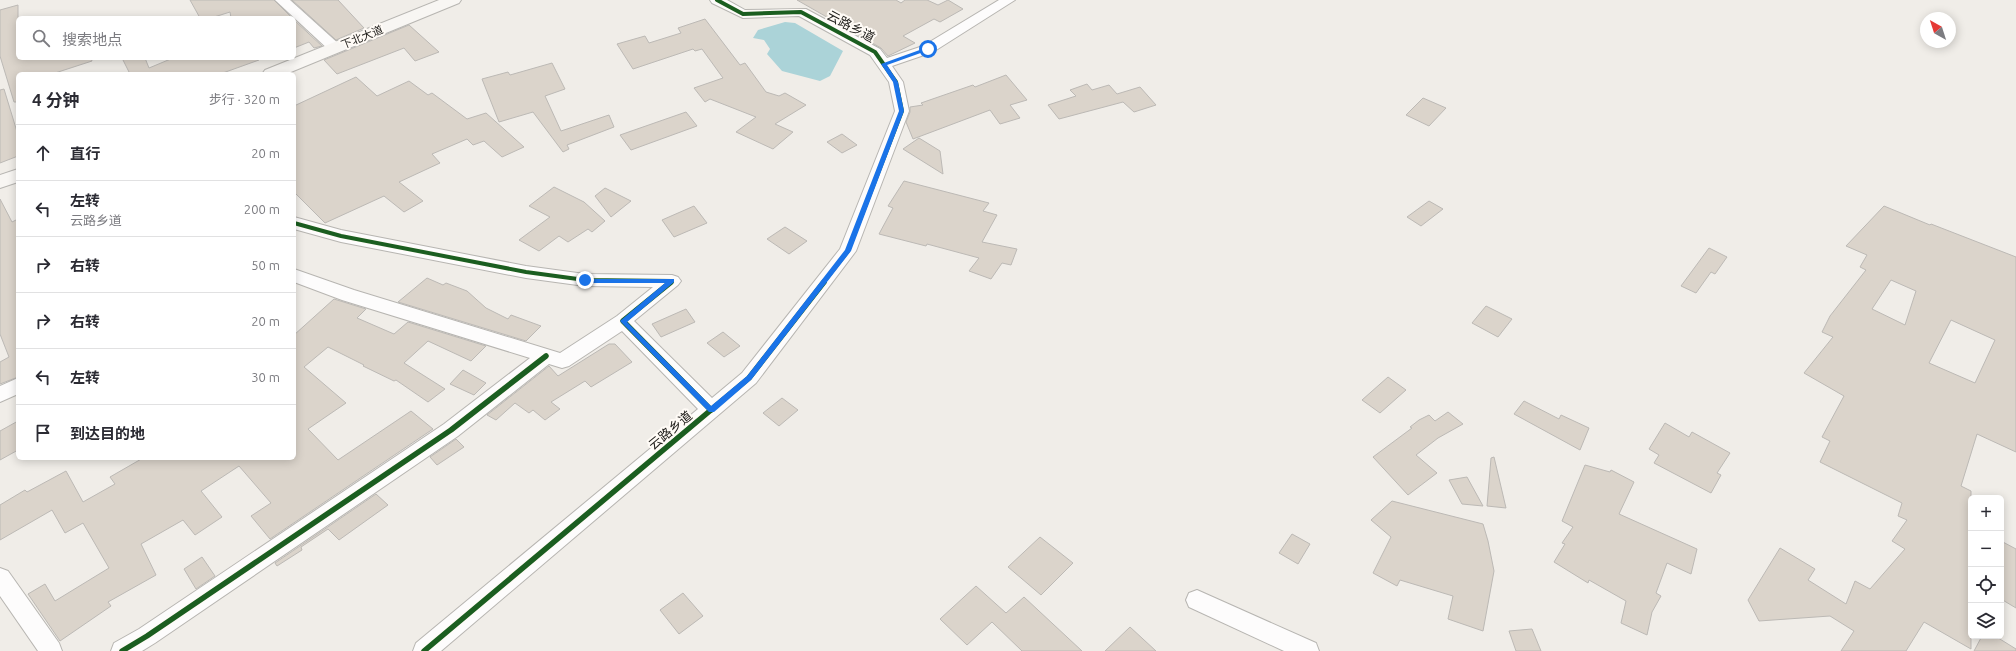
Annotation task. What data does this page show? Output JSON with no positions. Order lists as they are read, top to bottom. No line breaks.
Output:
{"streets":{"street":["云路乡道","下北大道"]},"north":"top left","page":{"search":"搜索地点","heading":["4 分钟","步行 · 320 m"],"list":[["直行","20 m"],["左转","云路乡道","200 m"],["右转","50 m"],["右转","20 m"],["左转","30 m"],"到达目的地"],"map_buttons":["+","−"]}}
